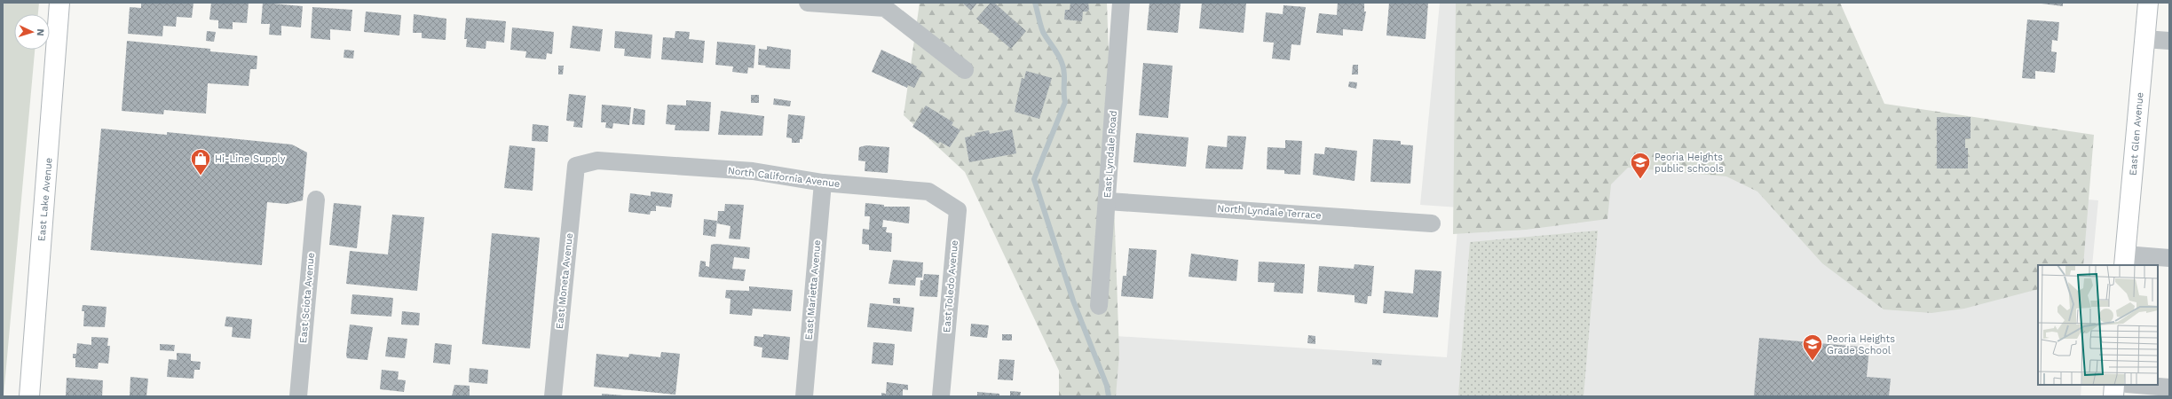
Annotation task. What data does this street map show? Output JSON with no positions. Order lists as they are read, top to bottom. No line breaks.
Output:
{"streets":{"street":["East Glen Avenue","East Lyndale Road","North California Avenue","East Lake Avenue","North Lyndale Terrace","East Moneta Avenue","East Toledo Avenue","East Marietta Avenue","East Sciota Avenue"]},"crossings":[["East Lyndale Road","North Lyndale Terrace"],["North California Avenue","East Moneta Avenue"],["North California Avenue","East Toledo Avenue"],["North California Avenue","East Marietta Avenue"]],"places":{"shop":["Hi-Line Supply"],"school or university":["Peoria Heights public schools","Peoria Heights Grade School"]},"north":"right"}
